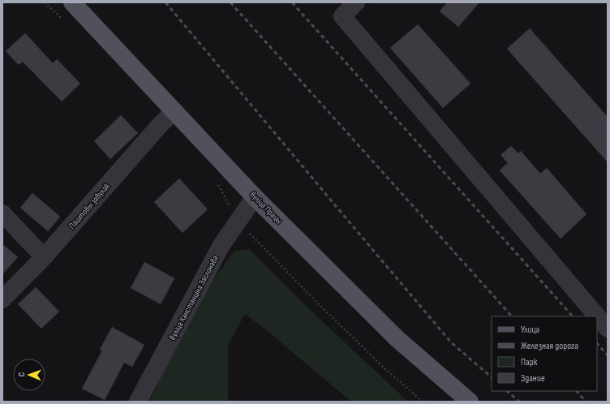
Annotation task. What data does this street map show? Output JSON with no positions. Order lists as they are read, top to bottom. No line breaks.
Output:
{"streets":{"main road":["вуліца Працы"],"street":["Паштовы завулак","вуліца Канстанціна Заслонава"]},"crossings":[["Паштовы завулак","вуліца Працы"],["вуліца Працы","вуліца Канстанціна Заслонава"]],"legend":["Улица","Железная дорога","Парк","Здание"],"north":"left"}
